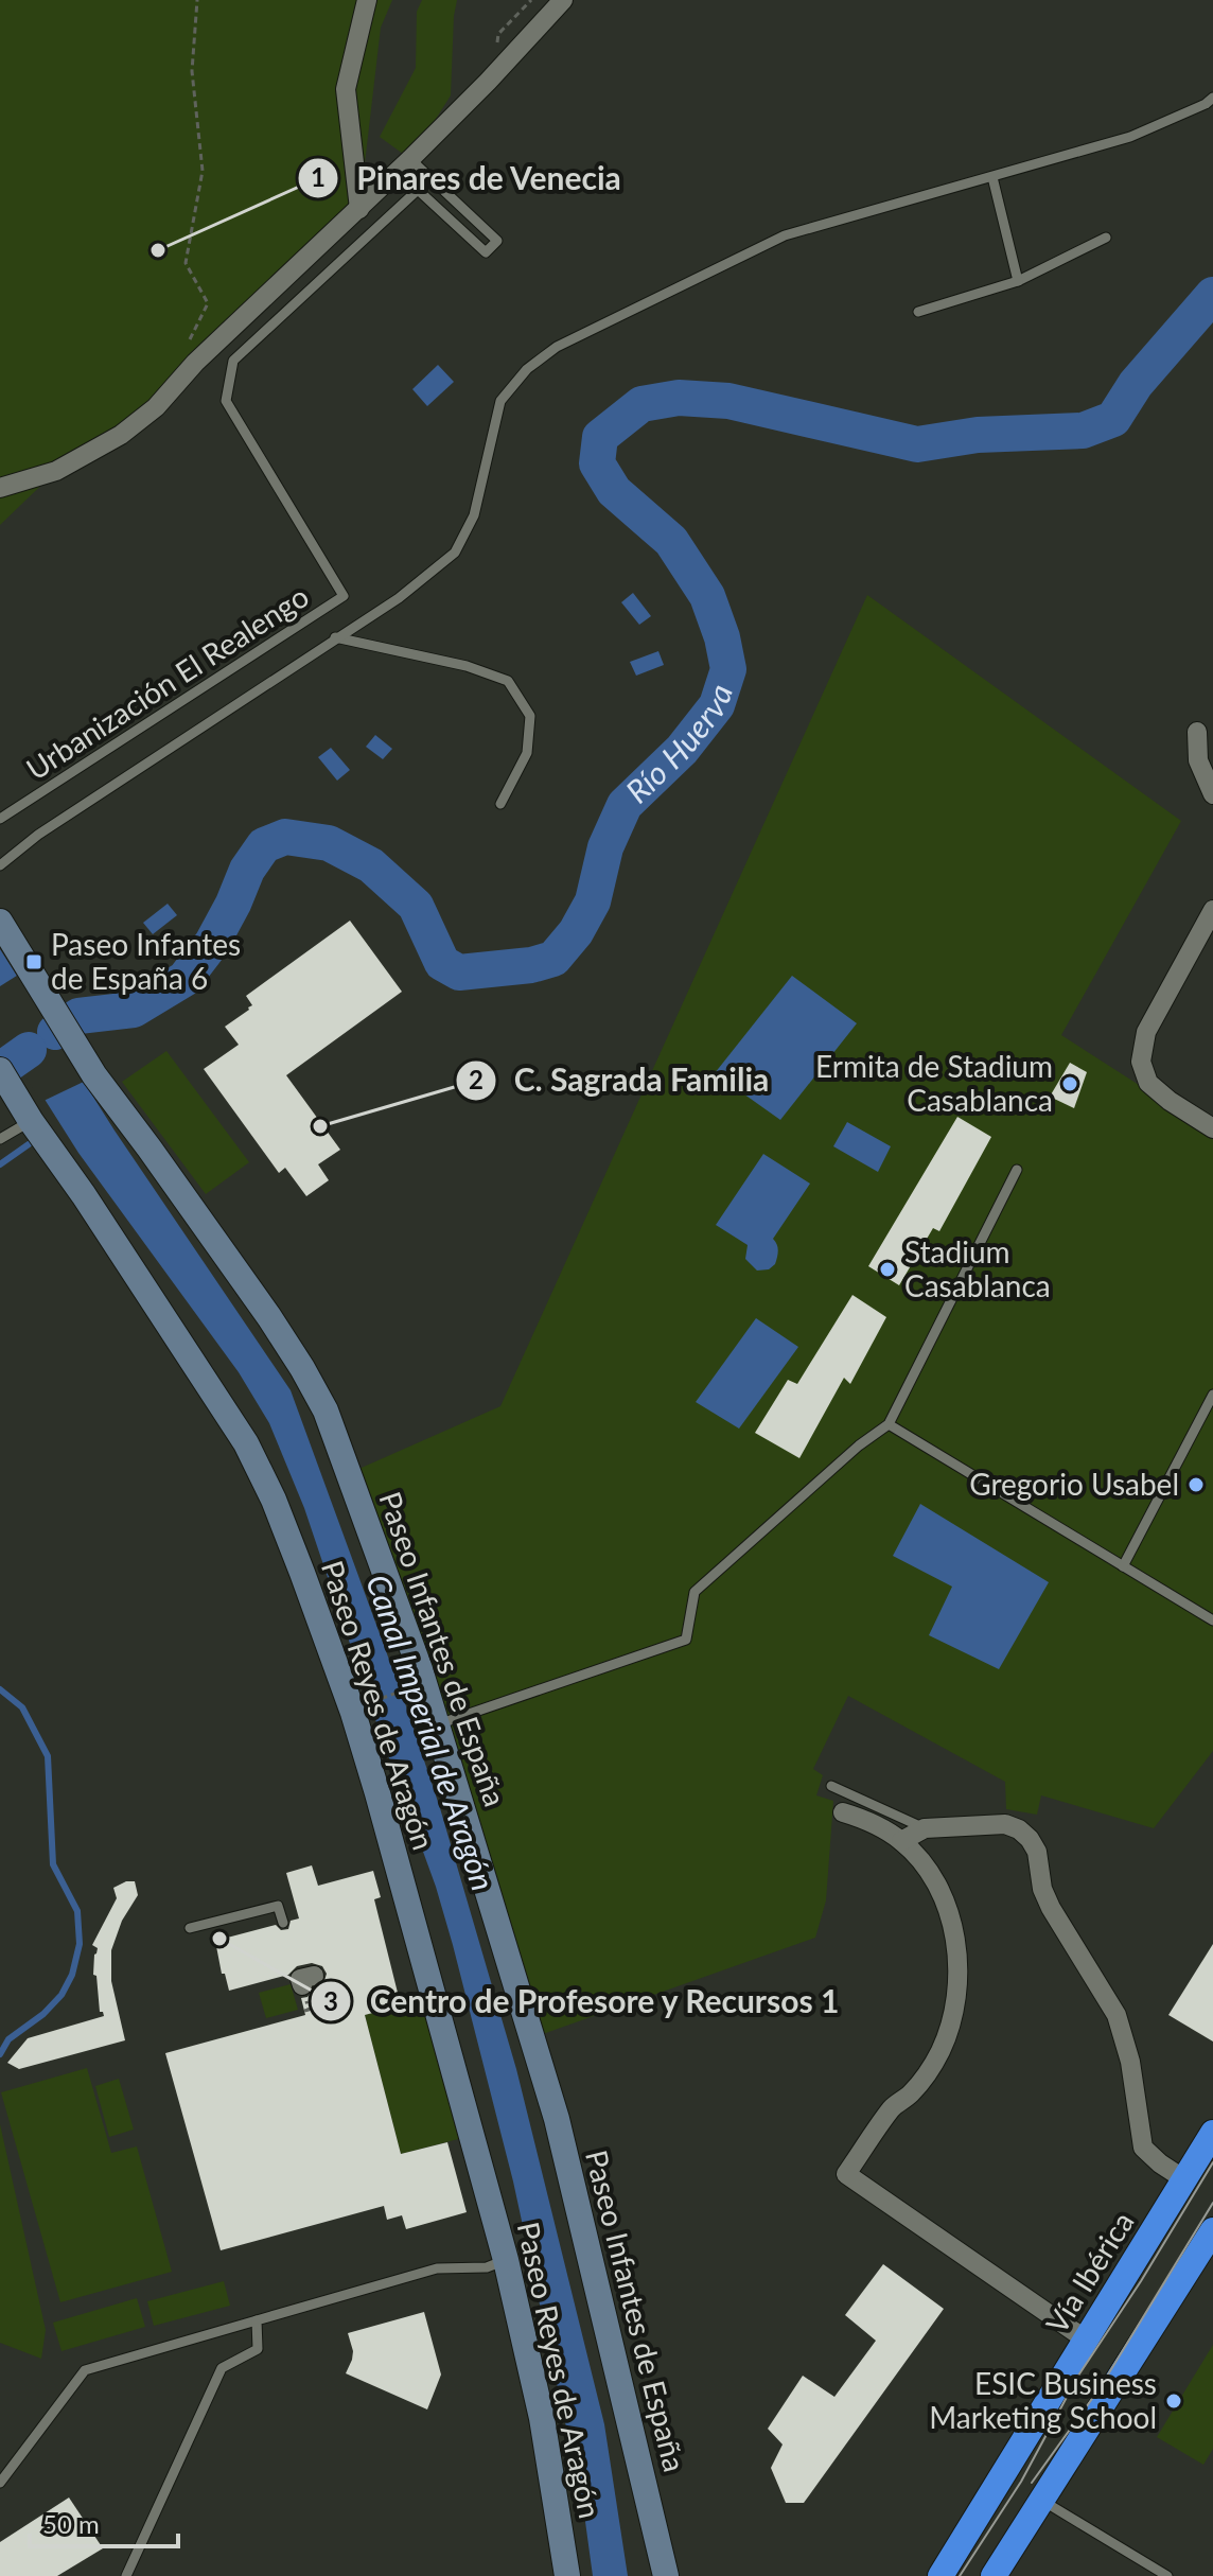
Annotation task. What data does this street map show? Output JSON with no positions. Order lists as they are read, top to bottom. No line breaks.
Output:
{"streets":{"highway":["Vía Ibérica"],"street":["Paseo Infantes de España","Paseo Reyes de Aragón"],"lane":["Urbanización El Realengo"]},"water":["Río Huerva","Canal Imperial de Aragón"],"places":{"other":["Pinares de Venecia","Ermita de Stadium Casablanca","C. Sagrada Familia","Stadium Casablanca","Gregorio Usabel","Centro de Profesore y Recursos 1","ESIC Business Marketing School"],"transit":["Paseo Infantes de España 6"]},"scale_bar":"50 m"}
